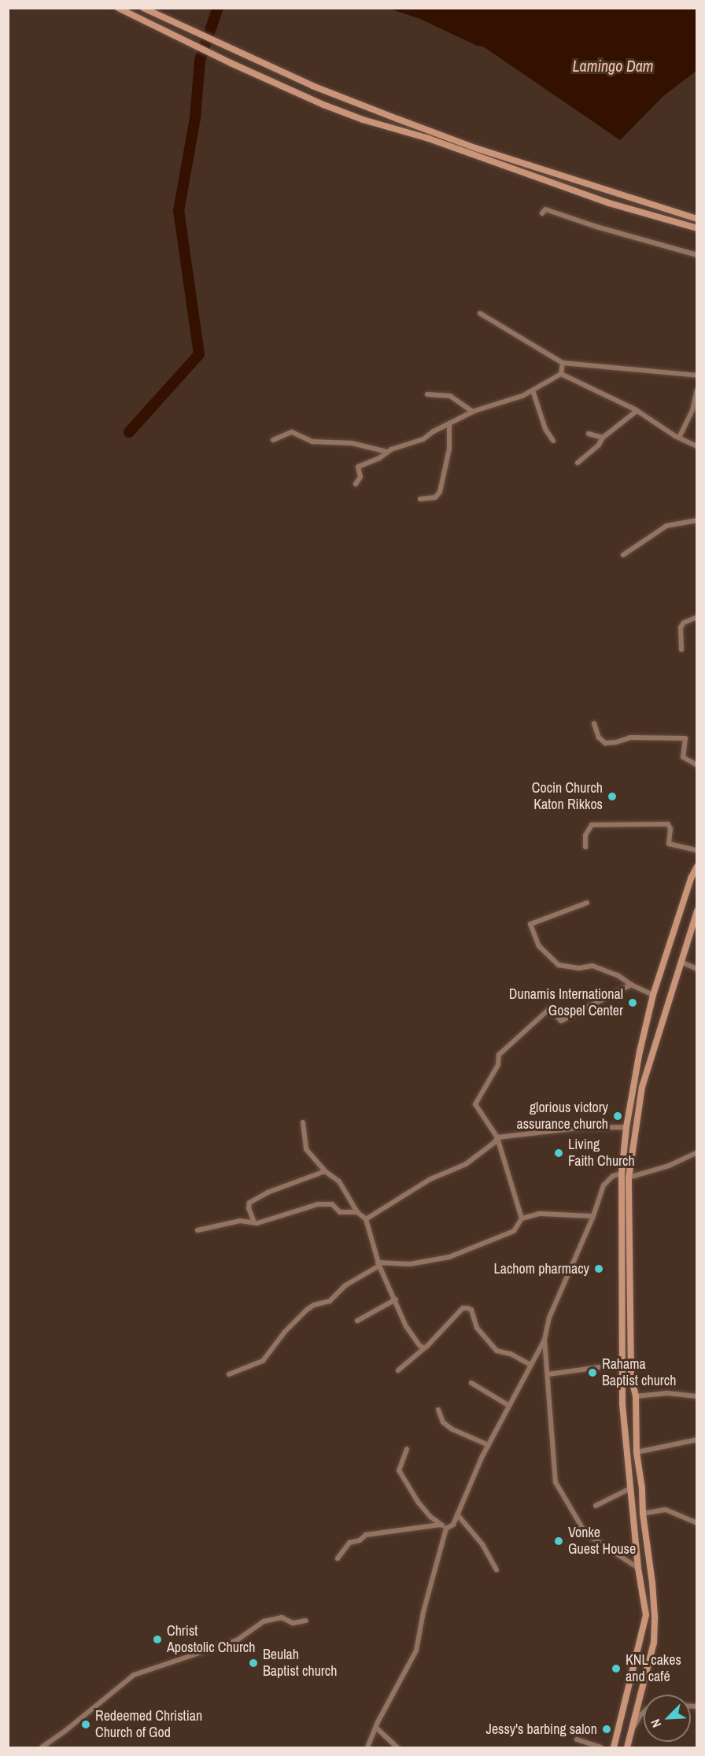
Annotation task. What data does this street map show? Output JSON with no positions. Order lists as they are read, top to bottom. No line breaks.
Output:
{"water":["Lamingo Dam"],"places":["Cocin Church Katon Rikkos","Dunamis International Gospel Center","glorious victory assurance church","Living Faith Church","Lachom pharmacy","Rahama Baptist church","Vonke Guest House","Christ Apostolic Church","Beulah Baptist church","KNL cakes and café","Redeemed Christian Church of God","Jessy's barbing salon"],"north":"bottom left"}
